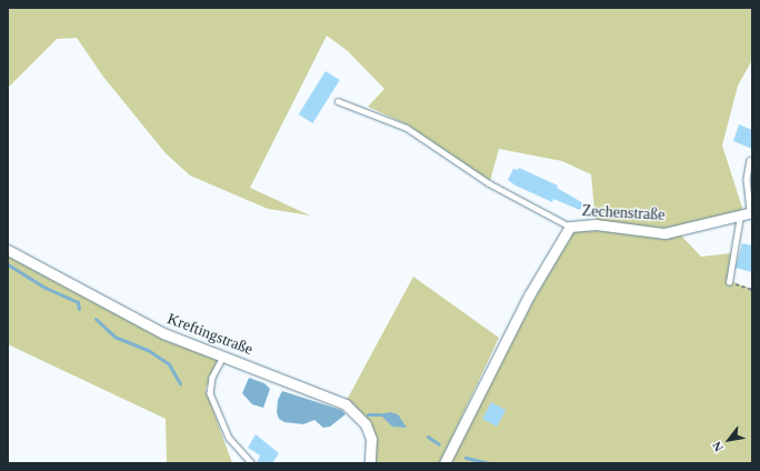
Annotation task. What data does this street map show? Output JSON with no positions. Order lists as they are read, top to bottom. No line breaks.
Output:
{"streets":{"street":["Zechenstraße","Kreftingstraße"]},"north":"bottom left"}
